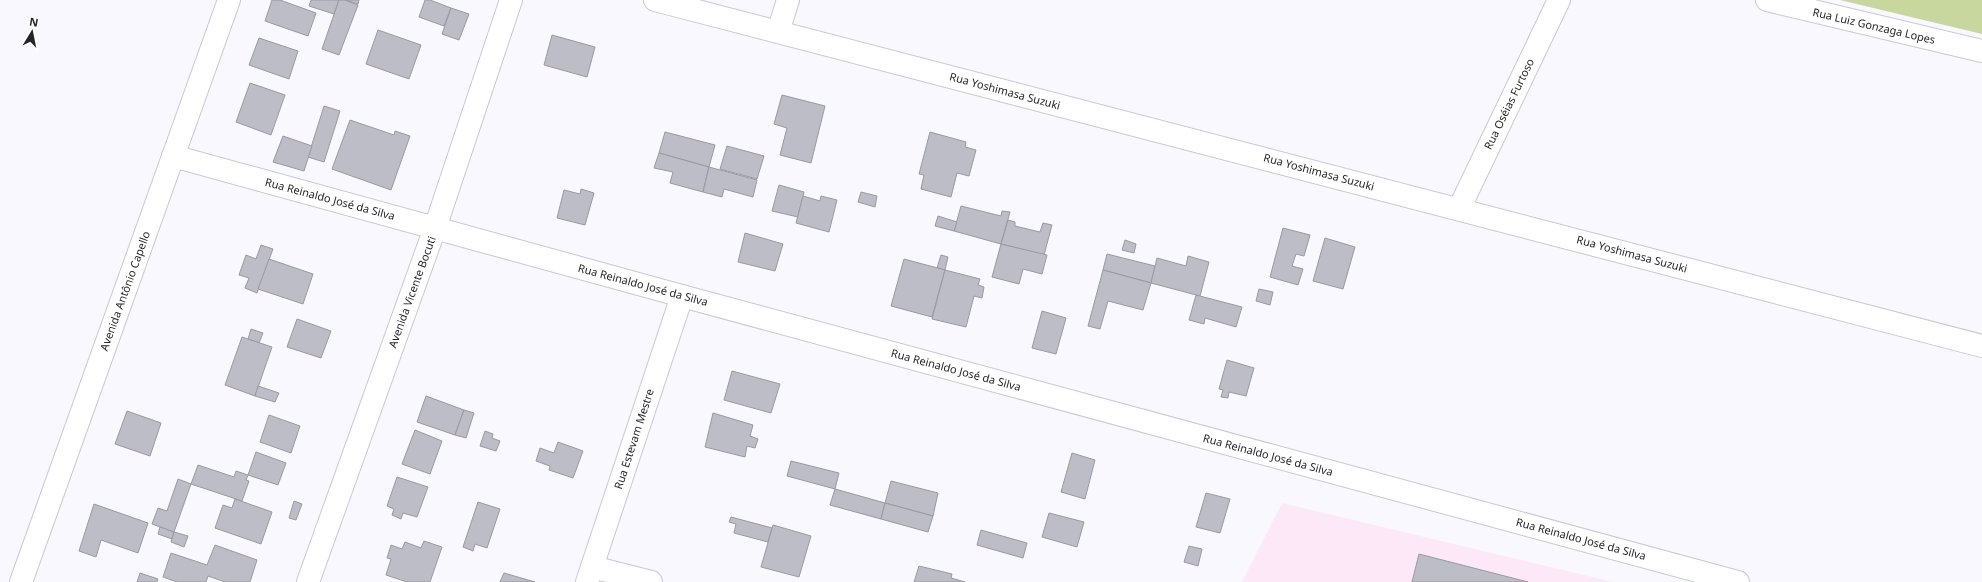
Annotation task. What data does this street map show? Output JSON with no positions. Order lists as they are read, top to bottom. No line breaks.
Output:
{"streets":{"street":["Rua Luiz Gonzaga Lopes","Rua Yoshimasa Suzuki","Rua Oséias Furtoso","Rua Reinaldo José da Silva","Avenida Antônio Capello","Avenida Vicente Bocuti","Rua Estevam Mestre"]},"crossings":[["Rua Yoshimasa Suzuki","Rua Oséias Furtoso"],["Rua Reinaldo José da Silva","Avenida Antônio Capello"],["Rua Reinaldo José da Silva","Avenida Vicente Bocuti"],["Rua Reinaldo José da Silva","Rua Estevam Mestre"]],"north":"top"}
